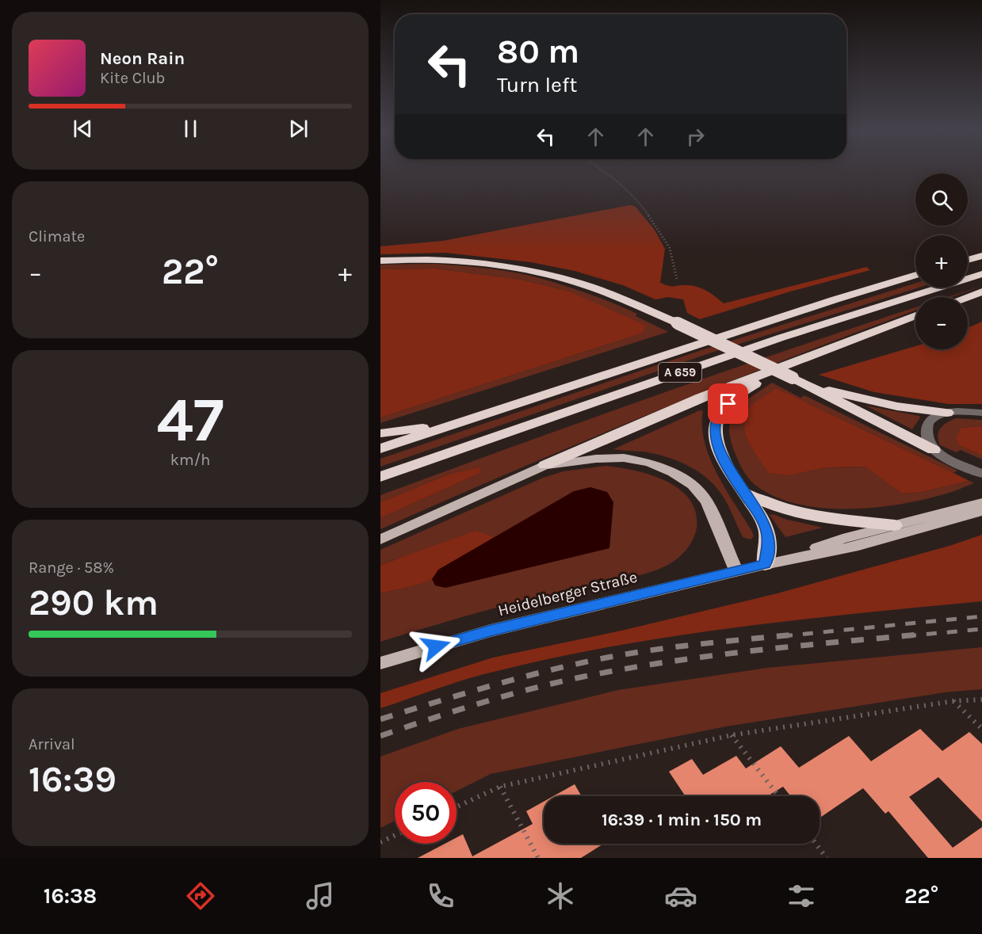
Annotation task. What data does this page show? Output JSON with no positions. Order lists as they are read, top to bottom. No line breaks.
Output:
{"streets":{"highway":["A 659"],"main road":["Heidelberger Straße"]},"page":{"turn":["80 m","Turn left"],"song":["Neon Rain","Kite Club"],"map_buttons":["+","−"],"tile":["Climate",["47","km/h"],["Range · 58%","290 km"],["Arrival","16:39"]],"heat":["−","22°","+"],"limit":"50","trip":"16:39 · 1 min · 150 m","tabs":["16:38","22°"]}}
